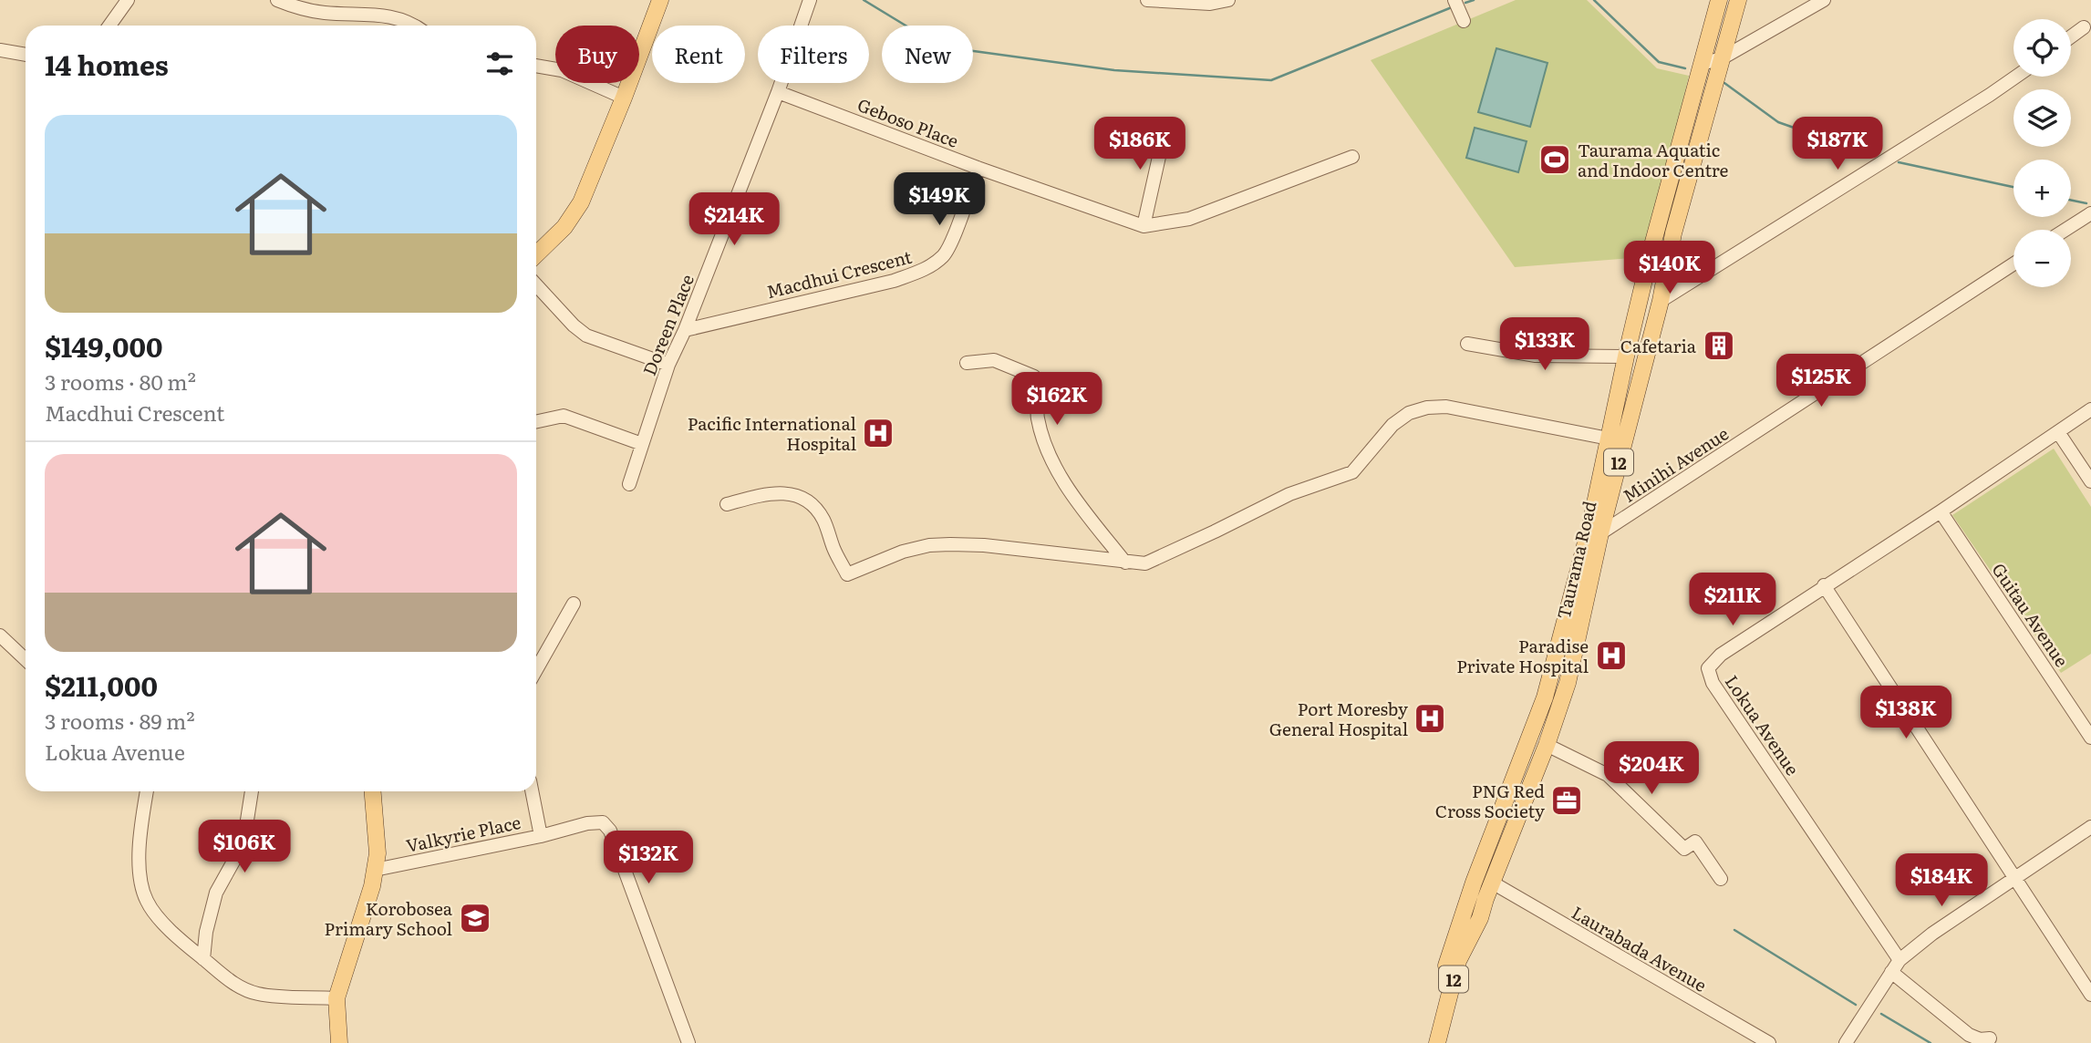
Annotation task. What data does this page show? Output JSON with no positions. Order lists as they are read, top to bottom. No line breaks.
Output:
{"streets":{"main road":["12","Taurama Road"],"street":["Geboso Place","Macdhui Crescent","Doreen Place","Minihi Avenue","Guitau Avenue","Lokua Avenue","Valkyrie Place","Laurabada Avenue"]},"crossings":[["Geboso Place","Macdhui Crescent"],["Geboso Place","Doreen Place"],["Macdhui Crescent","Doreen Place"],["Minihi Avenue","Taurama Road"],["Taurama Road","Laurabada Avenue"],["Guitau Avenue","Lokua Avenue"]],"places":{"sports":["Taurama Aquatic and Indoor Centre"],"building":["Cafetaria"],"hospital":["Pacific International Hospital","Paradise Private Hospital","Port Moresby General Hospital"],"office":["PNG Red Cross Society"],"school or university":["Korobosea Primary School"]},"page":{"map_buttons":["+","−"],"chip":["Buy","Rent","Filters","New"],"heading":"14 homes","list":[{"name":"$149,000","note":"3 rooms · 80 m² · Macdhui Crescent"},{"name":"$211,000","note":"3 rooms · 89 m² · Lokua Avenue"}],"price":["$186K","$187K","$149K","$214K","$140K","$133K","$125K","$162K","$211K","$138K","$204K","$106K","$132K","$184K"]}}
